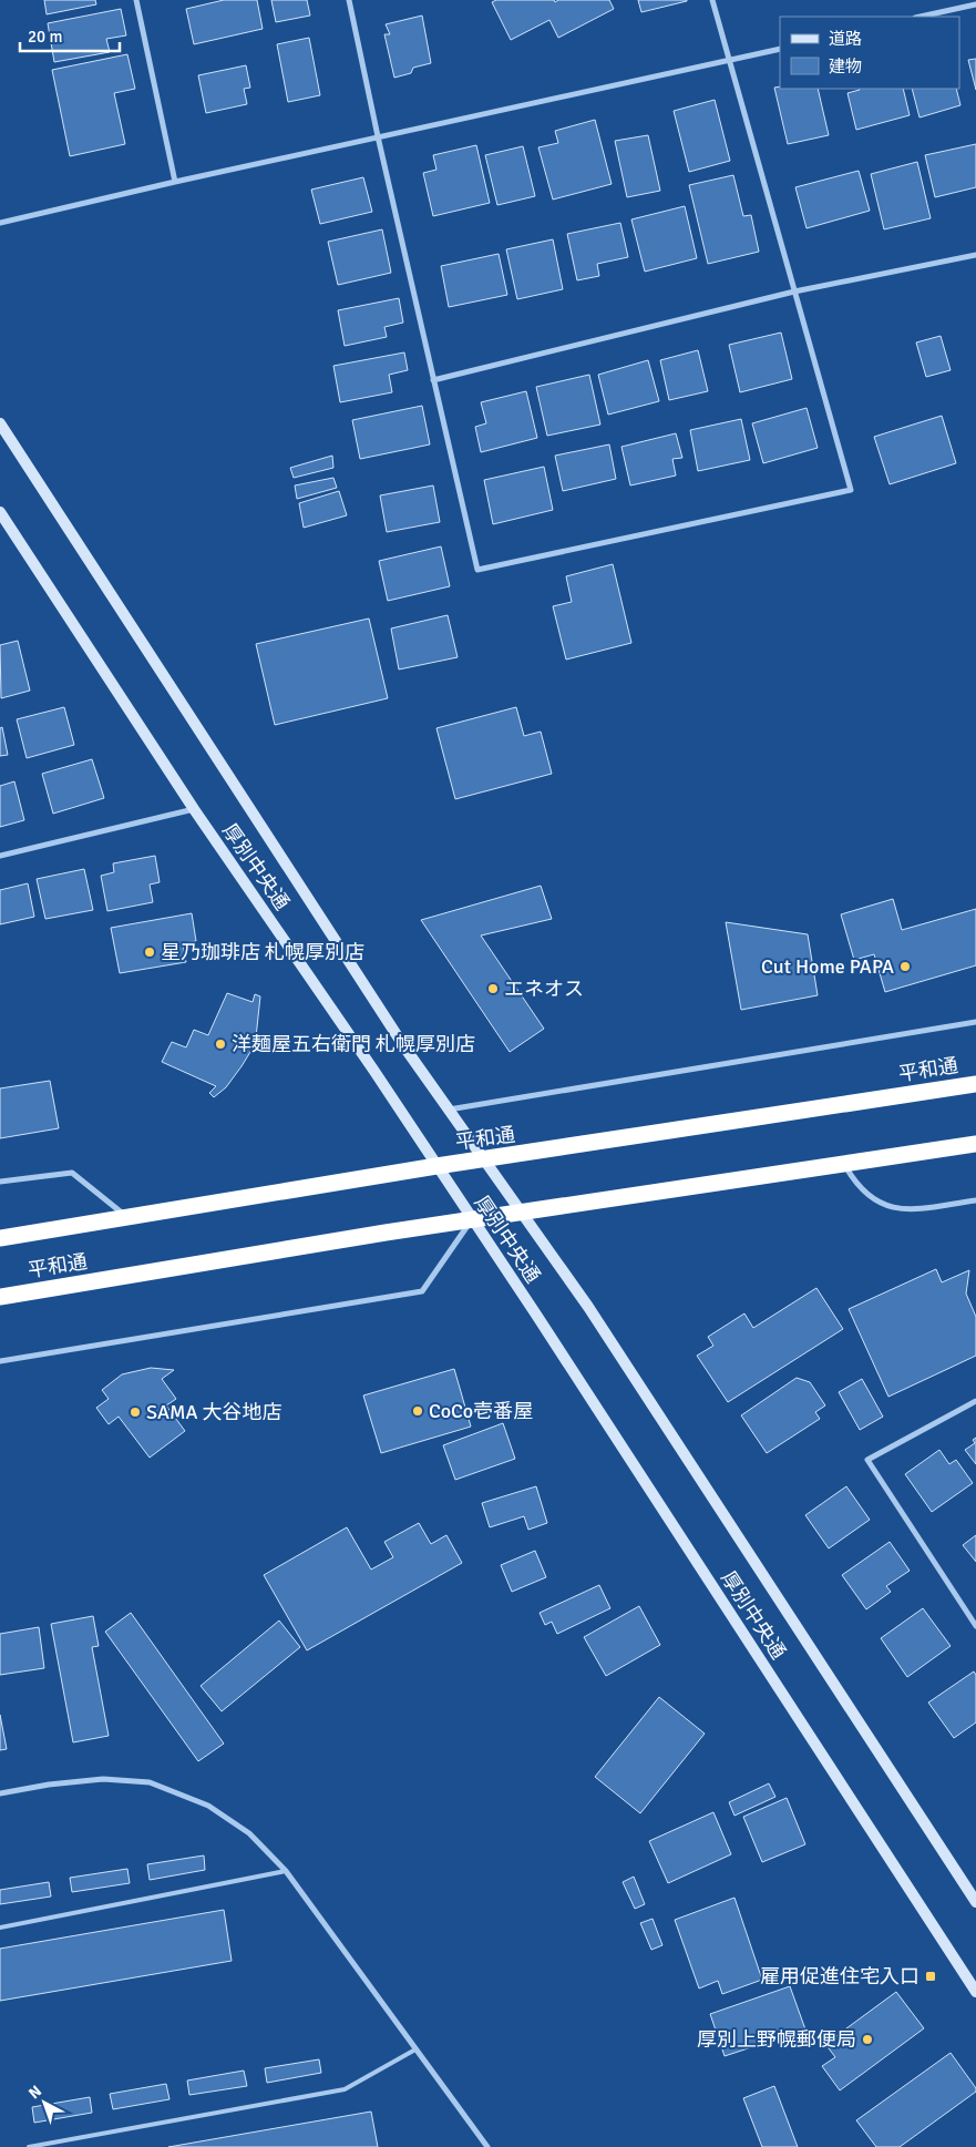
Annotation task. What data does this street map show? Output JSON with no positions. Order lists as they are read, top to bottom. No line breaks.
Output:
{"streets":{"highway":["平和通"],"main road":["厚別中央通"]},"crossings":[["厚別中央通","平和通"]],"places":{"other":["星乃珈琲店 札幌厚別店","Cut Home PAPA","エネオス","洋麺屋五右衛門 札幌厚別店","CoCo壱番屋","SAMA 大谷地店","厚別上野幌郵便局"],"transit":["雇用促進住宅入口"]},"legend":["道路","建物"],"scale_bar":"20 m","north":"top left"}
